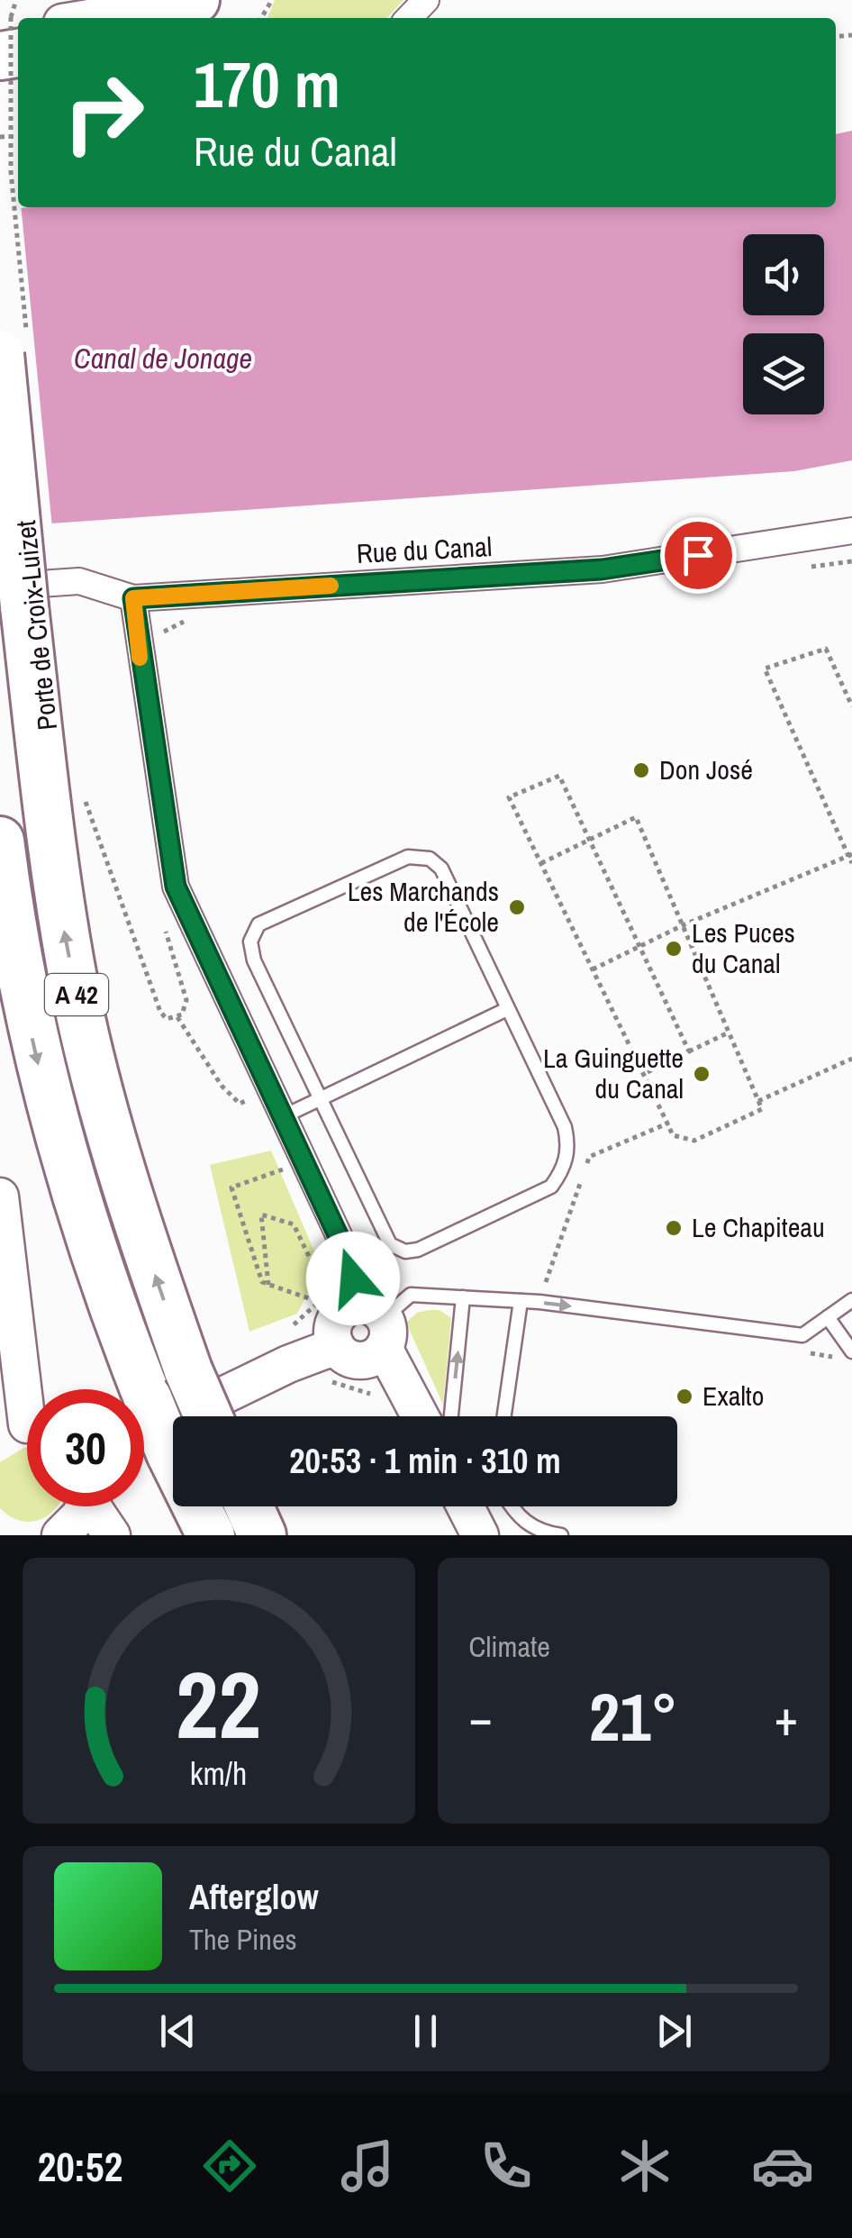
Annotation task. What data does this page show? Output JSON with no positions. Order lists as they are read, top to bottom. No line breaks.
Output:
{"streets":{"highway":["A 42"],"street":["Rue du Canal"]},"crossings":[["Rue du Canal","A 42"]],"water":["Canal de Jonage"],"places":["Don José","Les Marchands de l'École","Les Puces du Canal","La Guinguette du Canal","Le Chapiteau","Exalto"],"page":{"turn":["170 m","Rue du Canal"],"limit":"30","trip":"20:53 · 1 min · 310 m","tile":"Climate","heat":["−","21°","+"],"song":["Afterglow","The Pines"],"tabs":"20:52","gauge":["22","km/h"]}}
